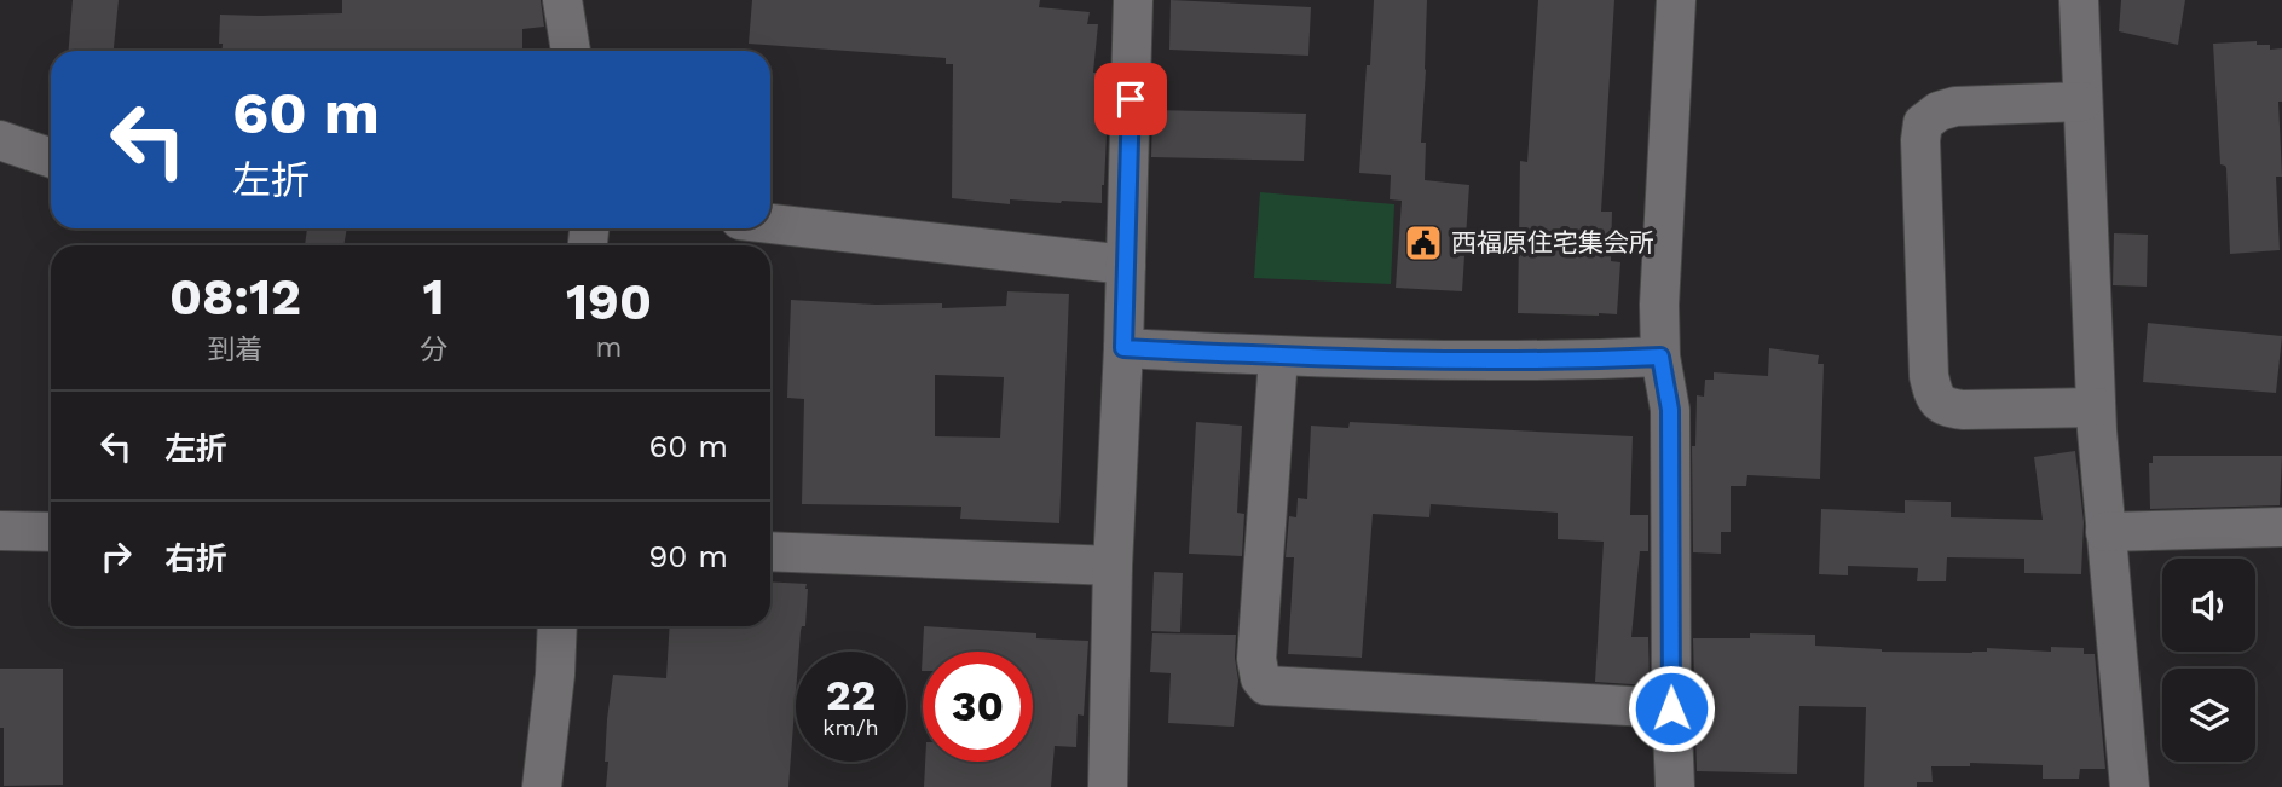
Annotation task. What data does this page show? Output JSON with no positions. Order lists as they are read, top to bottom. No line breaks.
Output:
{"places":{"public building":["西福原住宅集会所"]},"page":{"turn":["60 m","左折"],"eta":["08:12","到着","1","分","190","m"],"list":[{"name":"左折","value":"60 m"},{"name":"右折","value":"90 m"}],"speed":"22 km/h","limit":"30"}}
